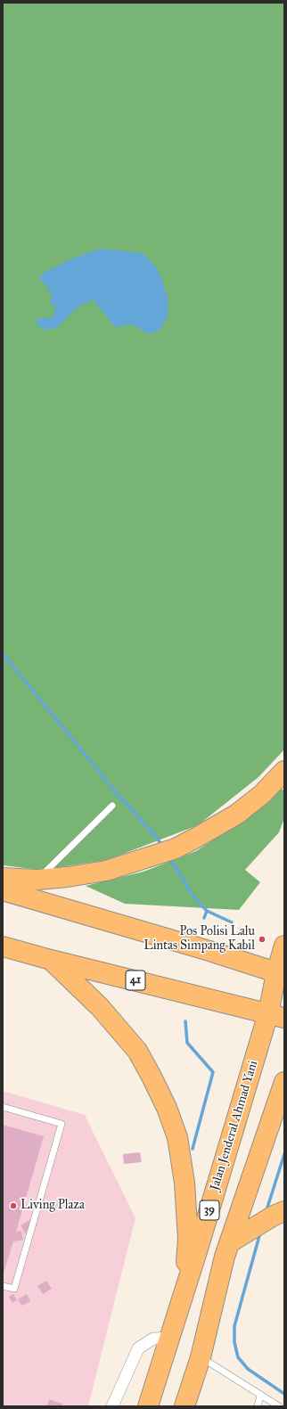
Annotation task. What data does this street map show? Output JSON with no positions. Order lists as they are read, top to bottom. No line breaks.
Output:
{"streets":{"highway":["41","Jalan Jenderal Ahmad Yani","39"]},"crossings":[["41","Jalan Jenderal Ahmad Yani"]],"places":["Pos Polisi Lalu Lintas Simpang Kabil","Living Plaza"]}
